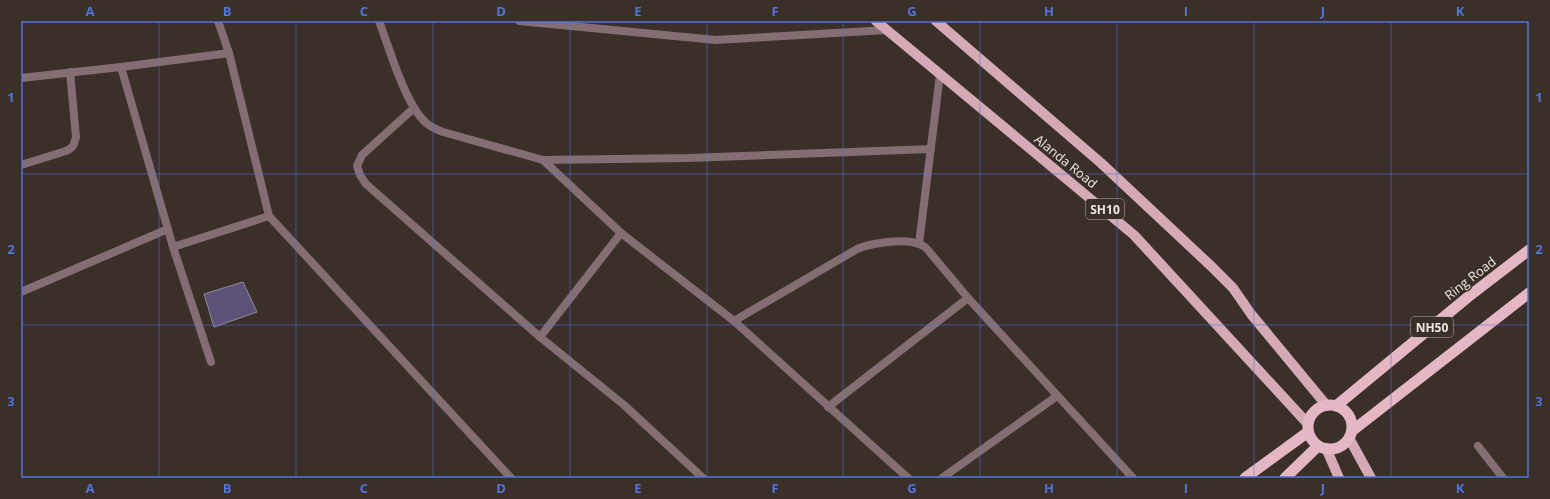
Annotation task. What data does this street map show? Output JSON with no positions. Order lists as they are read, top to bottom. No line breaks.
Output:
{"streets":{"highway":["Ring Road","NH50"],"main road":["Alanda Road","SH10"]},"crossings":[["Alanda Road","Ring Road"],["Alanda Road","NH50"],["Ring Road","NH50"]],"grid":{"columns":["A","B","C","D","E","F","G","H","I","J","K"],"rows":["1","2","3"]}}
